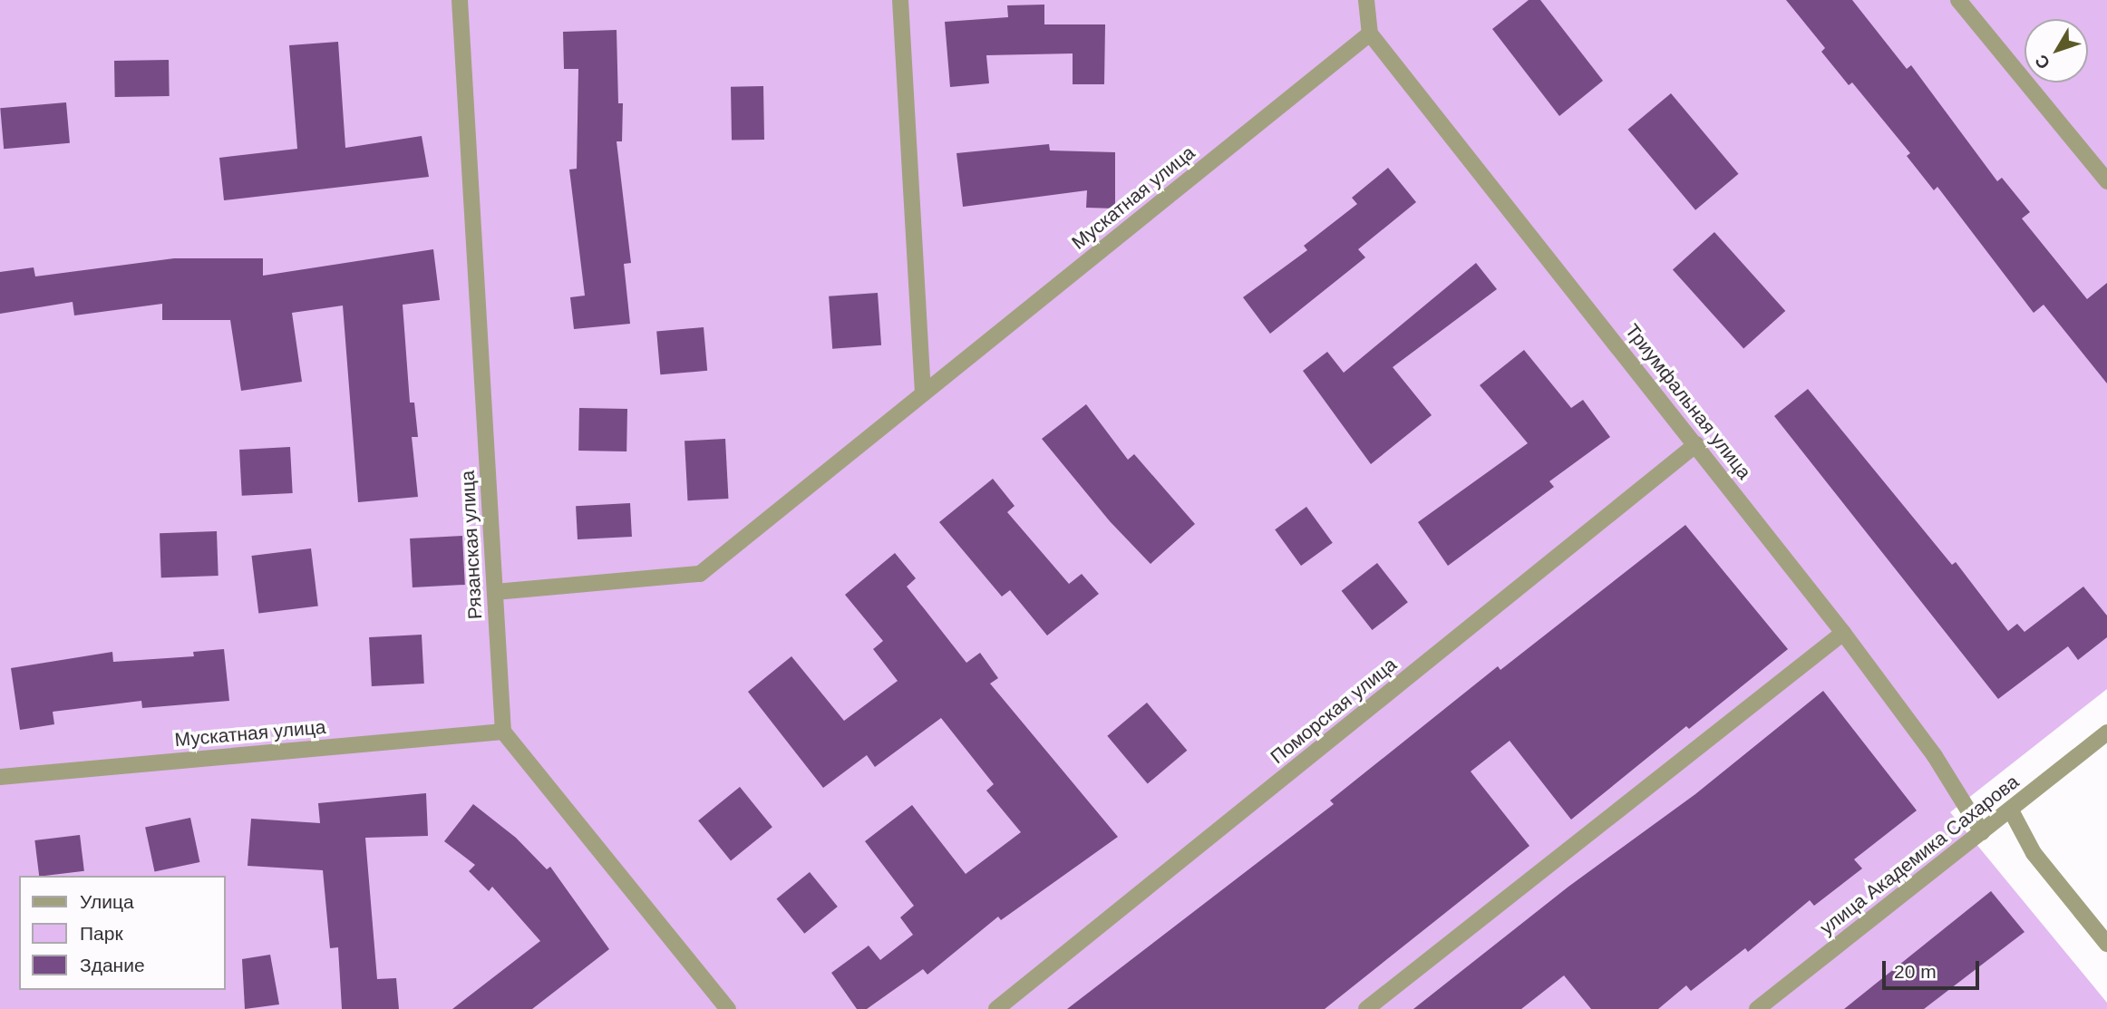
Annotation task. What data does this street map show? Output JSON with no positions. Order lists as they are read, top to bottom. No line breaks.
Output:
{"streets":{"street":["Мускатная улица","Триумфальная улица","Рязанская улица","Поморская улица","улица Академика Сахарова"]},"crossings":[["Мускатная улица","Триумфальная улица"],["Мускатная улица","Рязанская улица"],["Триумфальная улица","Поморская улица"],["Триумфальная улица","улица Академика Сахарова"]],"legend":["Улица","Парк","Здание"],"scale_bar":"20 m","north":"bottom left"}
